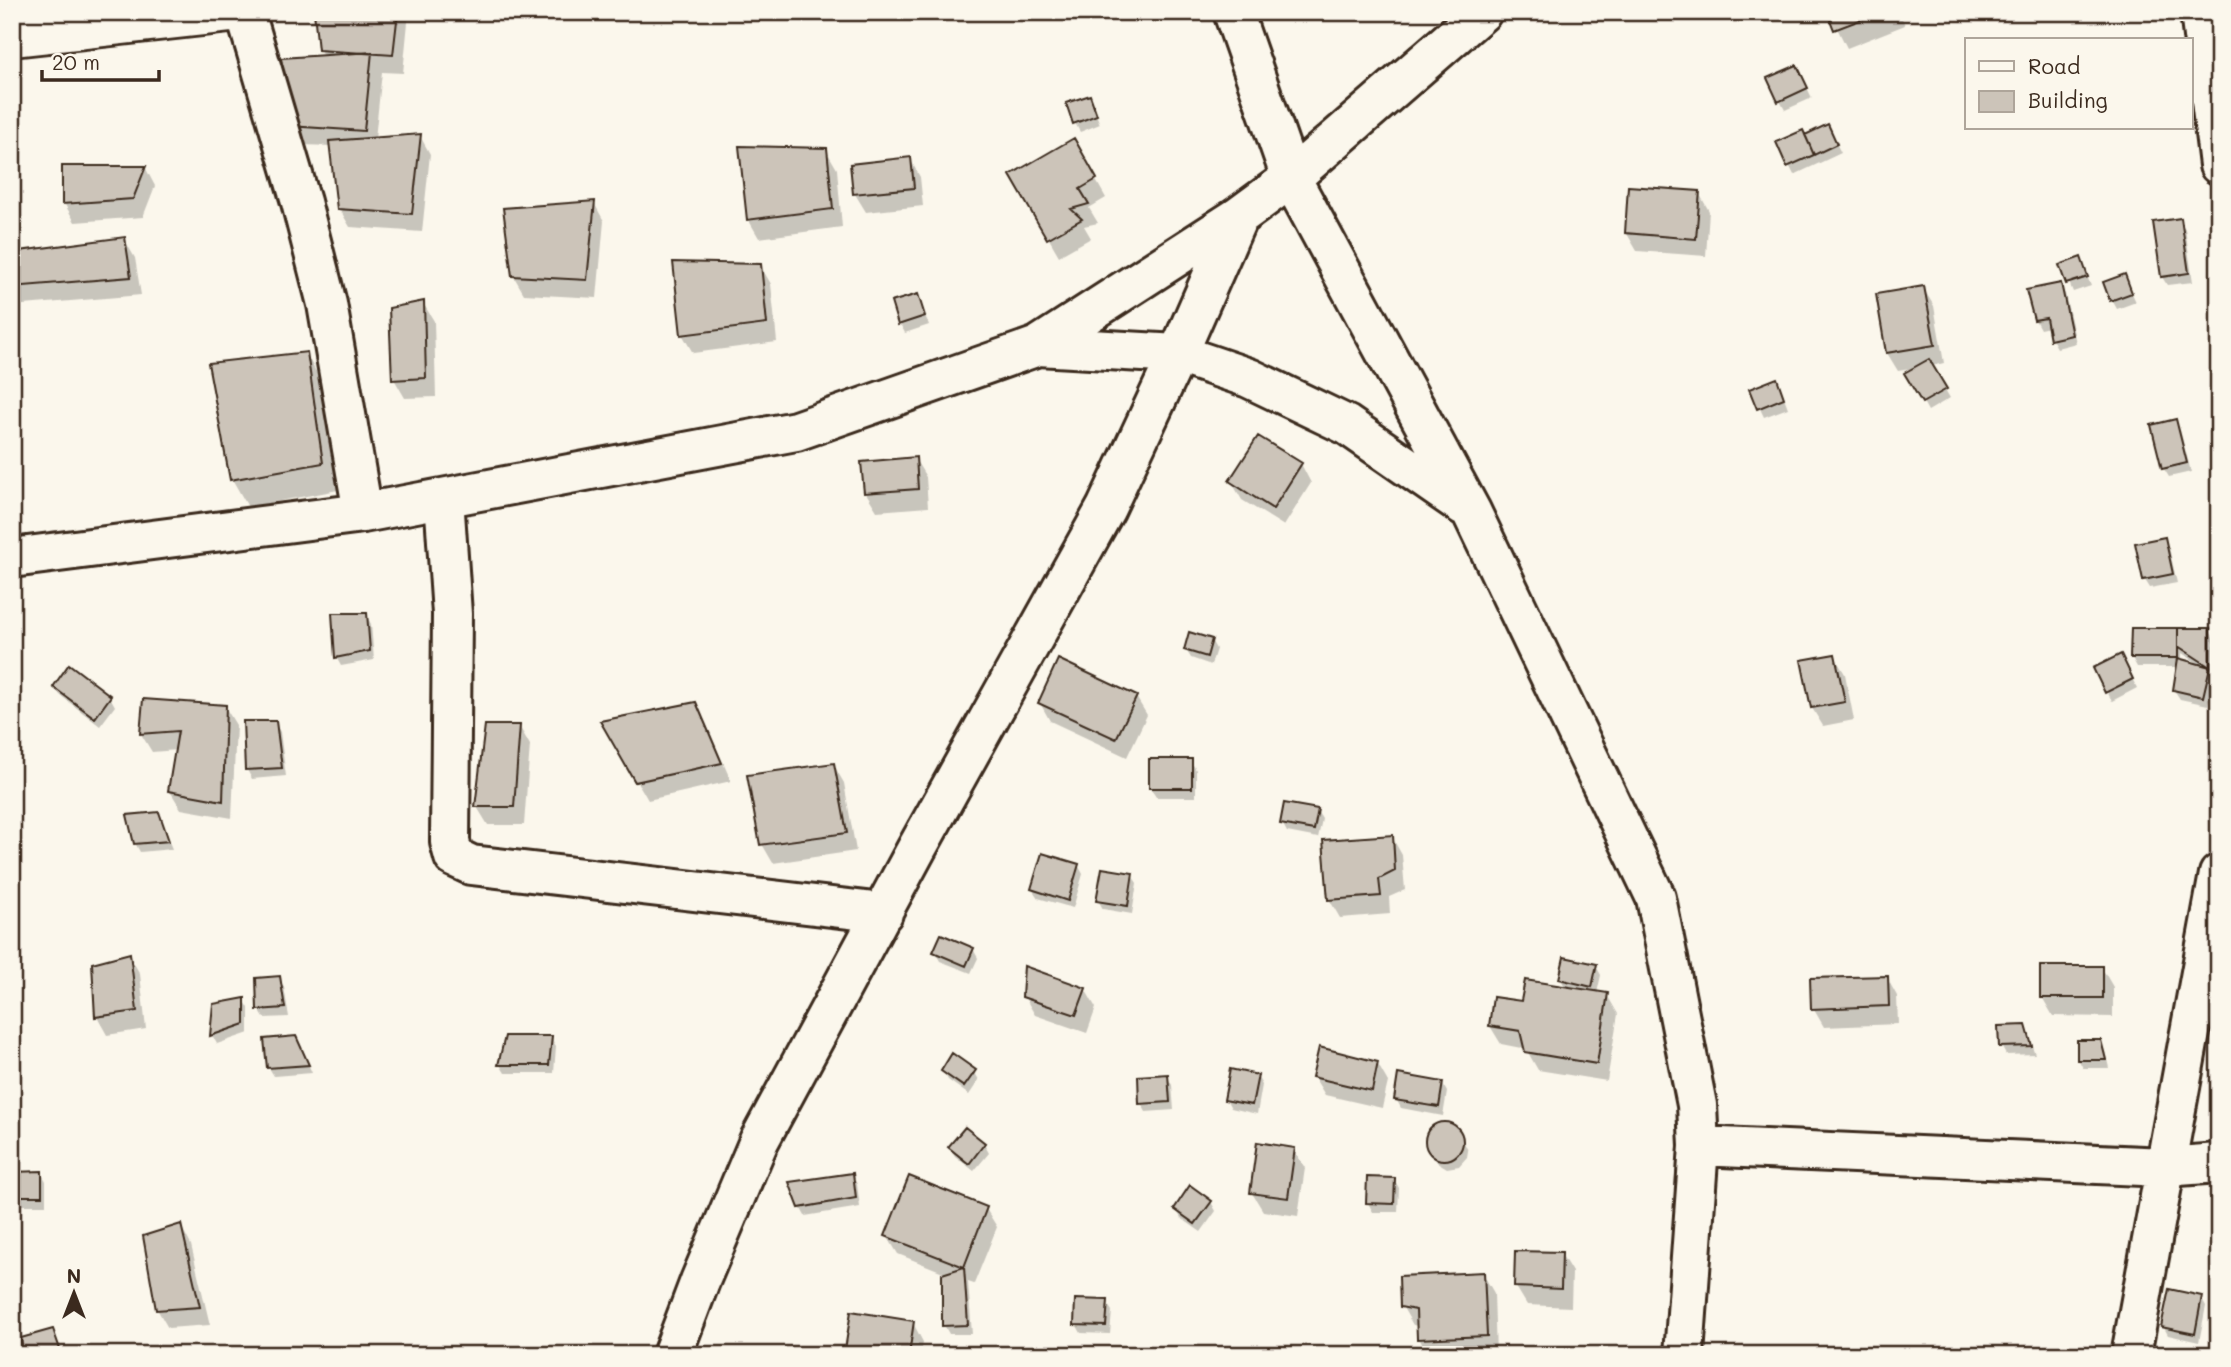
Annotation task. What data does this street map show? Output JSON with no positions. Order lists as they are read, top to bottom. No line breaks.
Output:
{"legend":["Road","Building"],"scale_bar":"20 m","north":"top"}
